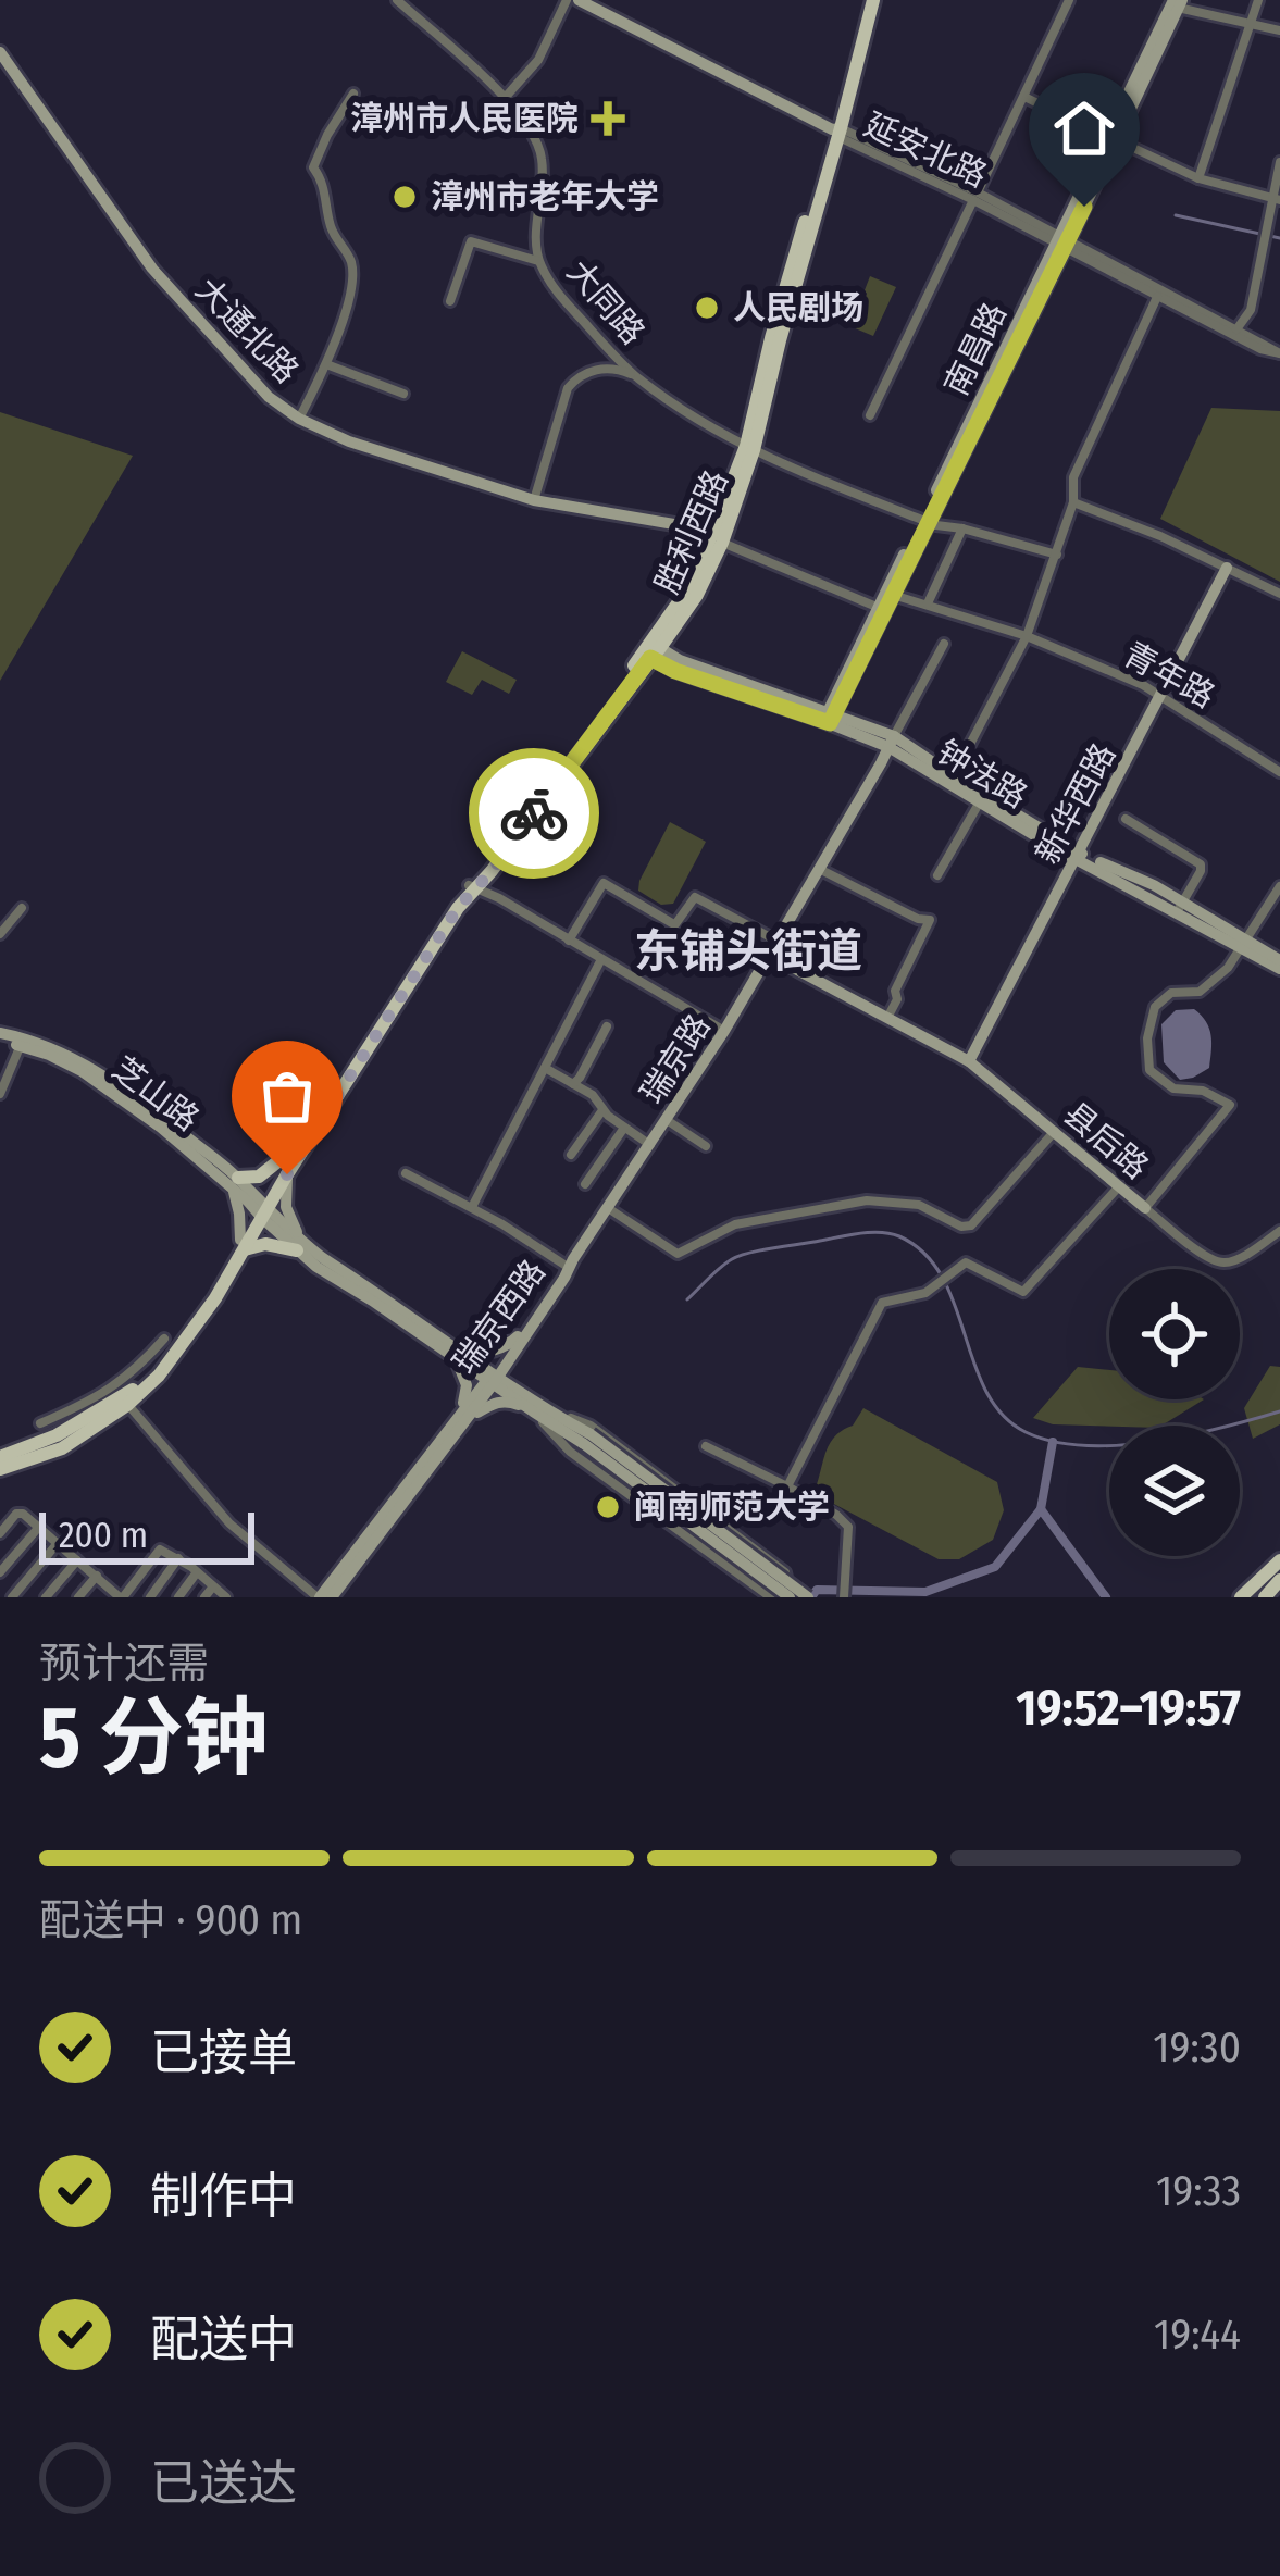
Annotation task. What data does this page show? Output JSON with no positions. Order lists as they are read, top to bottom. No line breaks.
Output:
{"streets":{"main road":["胜利西路"],"street":["延安北路","大同路","大通北路","南昌路","青年路","钟法路","新华西路","瑞京路","芝山路","县后路","瑞京西路"]},"crossings":[["延安北路","南昌路"],["延安北路","胜利西路"],["大同路","南昌路"],["大同路","胜利西路"],["大通北路","南昌路"],["大通北路","胜利西路"],["南昌路","青年路"],["南昌路","钟法路"],["胜利西路","钟法路"],["青年路","新华西路"],["钟法路","新华西路"],["钟法路","瑞京路"],["新华西路","县后路"],["瑞京路","县后路"],["瑞京路","瑞京西路"]],"districts":["东铺头街道"],"places":{"health":["漳州市人民医院"],"other":["漳州市老年大学","人民剧场","闽南师范大学"]},"scale_bar":"200 m","page":{"scale":"200 m","heading":["5 分钟","预计还需","19:52–19:57"],"bar":"配送中 · 900 m","list":[["已接单","19:30"],["制作中","19:33"],["配送中","19:44"],"已送达"]}}
